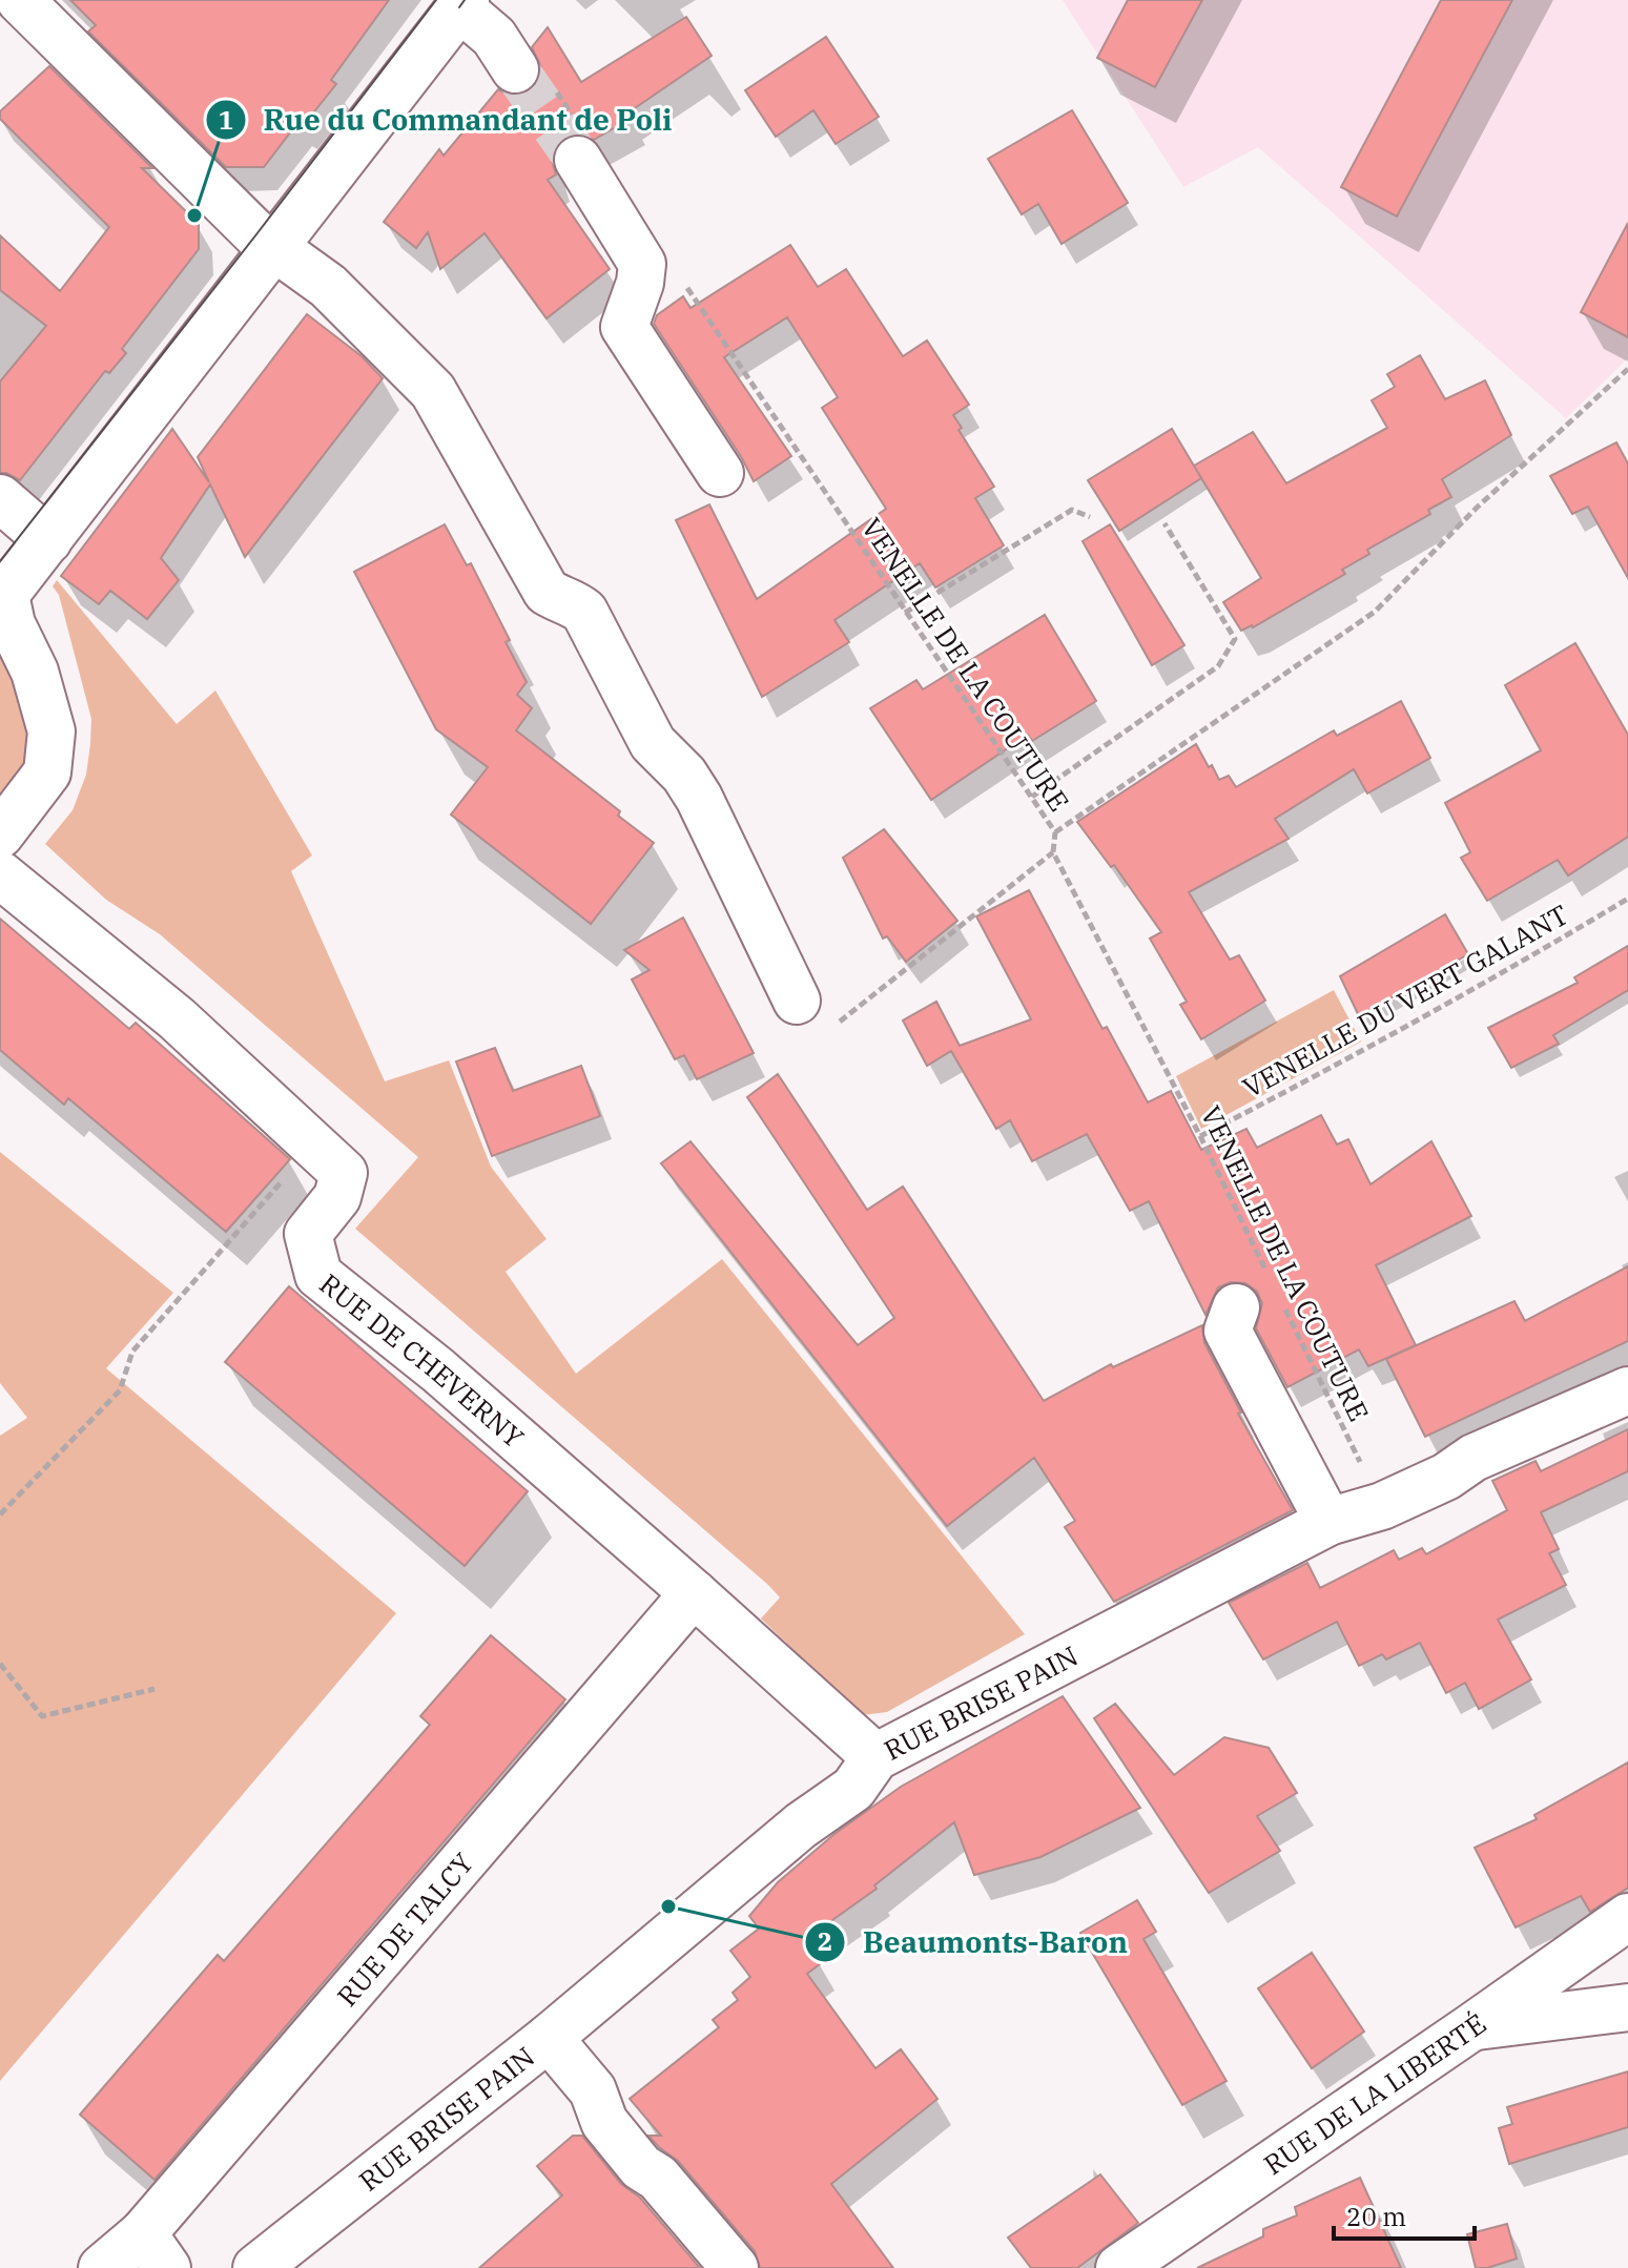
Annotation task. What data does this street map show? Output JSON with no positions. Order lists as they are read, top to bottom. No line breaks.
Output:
{"streets":{"street":["RUE DE CHEVERNY","RUE BRISE PAIN","RUE DE TALCY","RUE DE LA LIBERTÉ"],"path":["VENELLE DE LA COUTURE","VENELLE DU VERT GALANT"]},"crossings":[["VENELLE DE LA COUTURE","VENELLE DU VERT GALANT"],["RUE DE CHEVERNY","RUE BRISE PAIN"],["RUE DE CHEVERNY","RUE DE TALCY"]],"places":["Rue du Commandant de Poli","Beaumonts-Baron"],"scale_bar":"20 m"}
